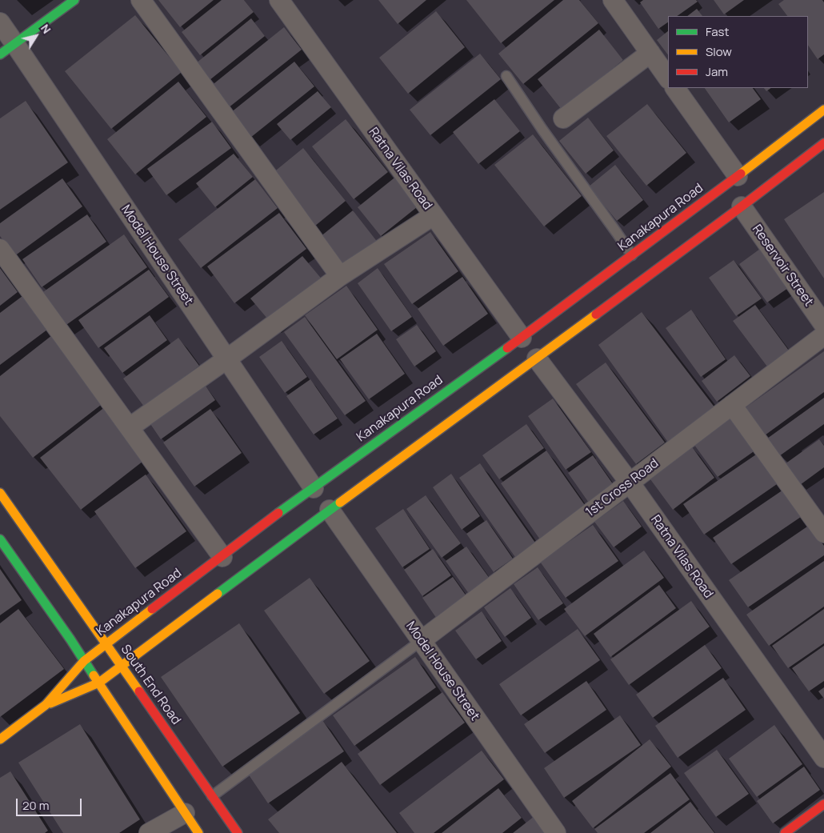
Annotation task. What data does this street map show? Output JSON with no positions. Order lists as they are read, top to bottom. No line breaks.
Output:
{"streets":{"main road":["Kanakapura Road","South End Road"],"street":["Ratna Vilas Road","Model House Street","Reservoir Street","1st Cross Road"]},"crossings":[["Ratna Vilas Road","Kanakapura Road"],["Ratna Vilas Road","1st Cross Road"],["Kanakapura Road","Model House Street"],["Kanakapura Road","South End Road"],["Model House Street","1st Cross Road"]],"legend":["Fast","Slow","Jam"],"scale_bar":"20 m","north":"top right"}
